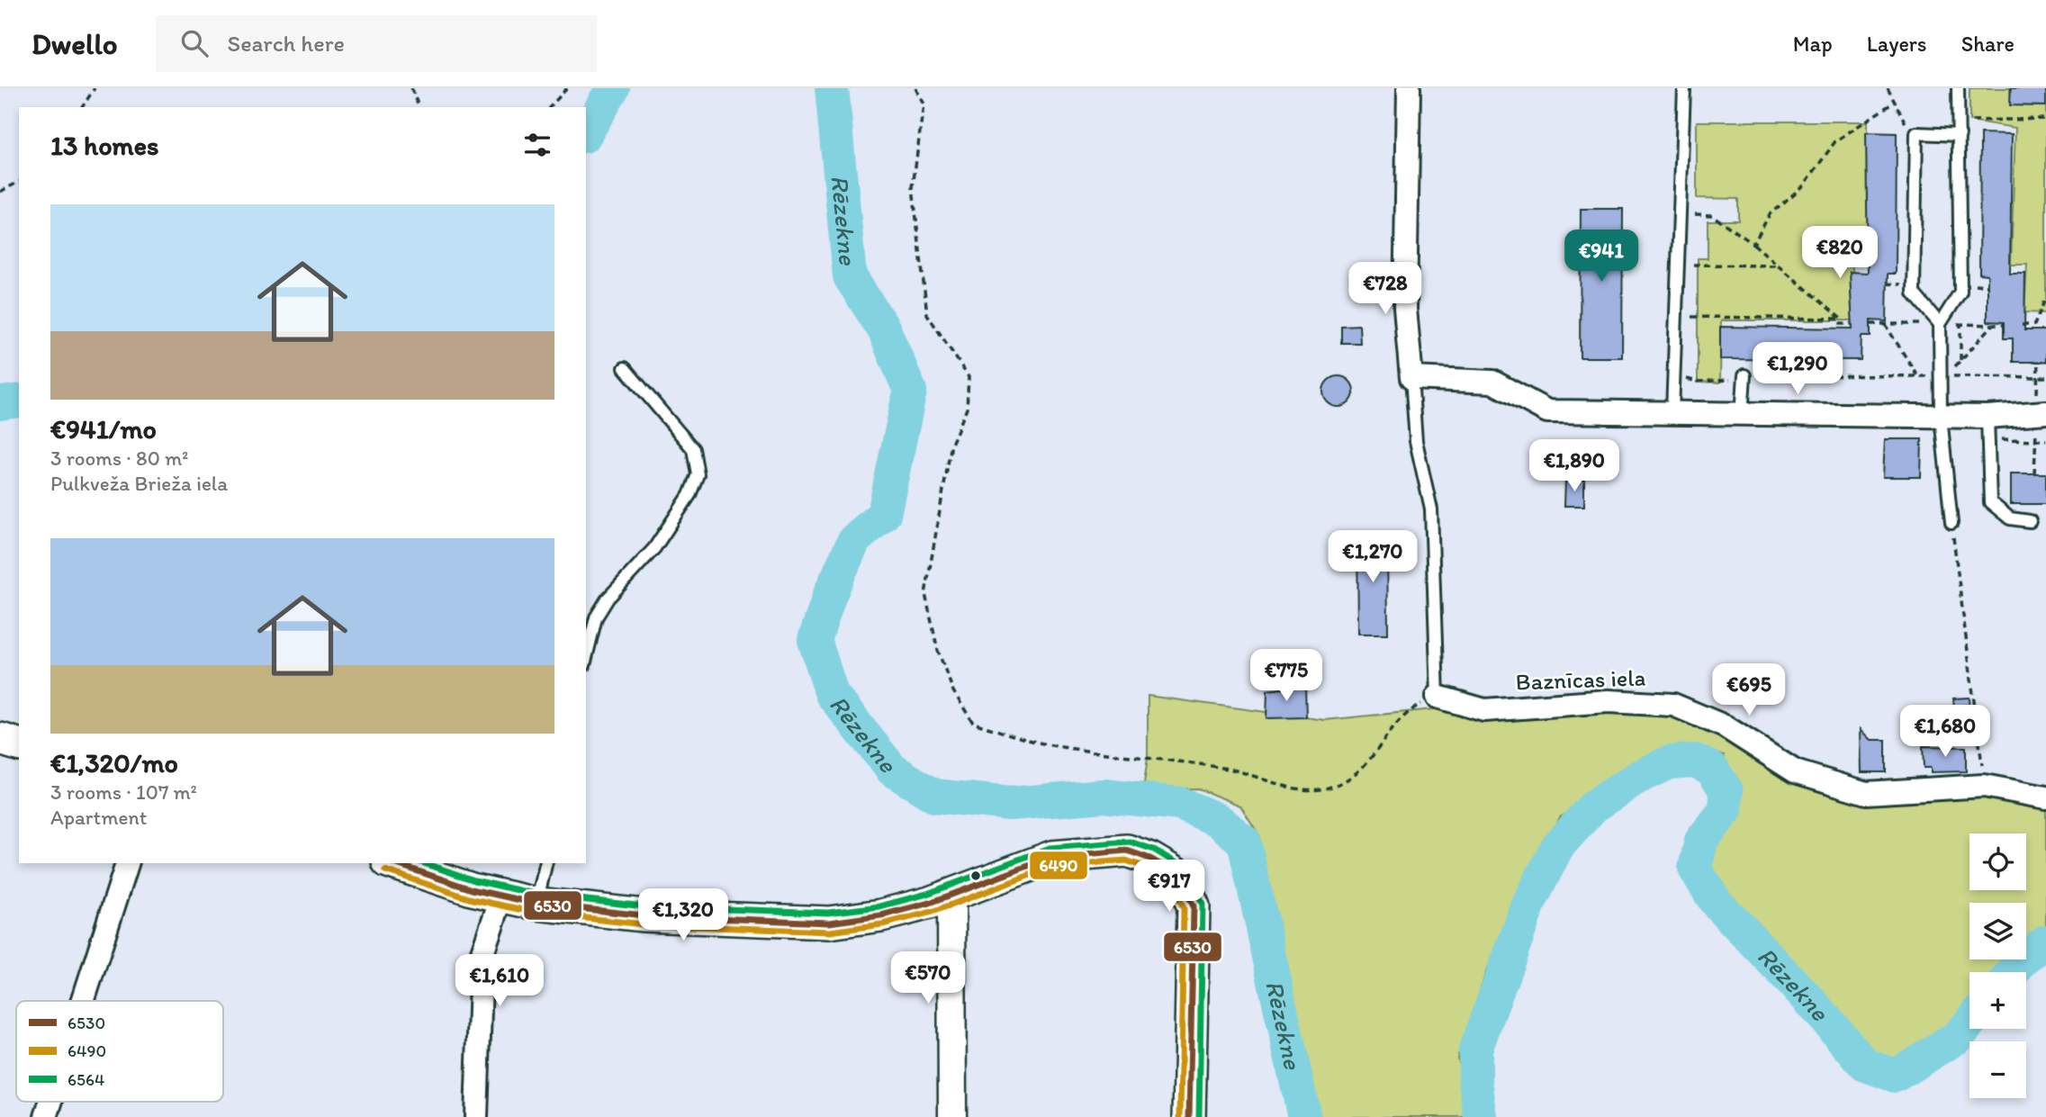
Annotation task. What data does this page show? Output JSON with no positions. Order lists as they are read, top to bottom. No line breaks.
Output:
{"streets":{"street":["Baznīcas iela"]},"water":["Rēzekne"],"lines":["transit line 6564","transit line 6530","transit line 6490"],"legend":["6530","6490","6564"],"page":{"header":"Dwello","search":"Search here","nav":["Map","Layers","Share"],"heading":"13 homes","list":[{"name":"€941/mo","note":"3 rooms · 80 m² · Pulkveža Brieža iela"},{"name":"€1,320/mo","note":"3 rooms · 107 m² · Apartment"}],"price":["€820","€941","€728","€1,290","€1,890","€1,270","€775","€695","€1,680","€917","€1,320","€570","€1,610"],"map_buttons":["+","−"]}}
